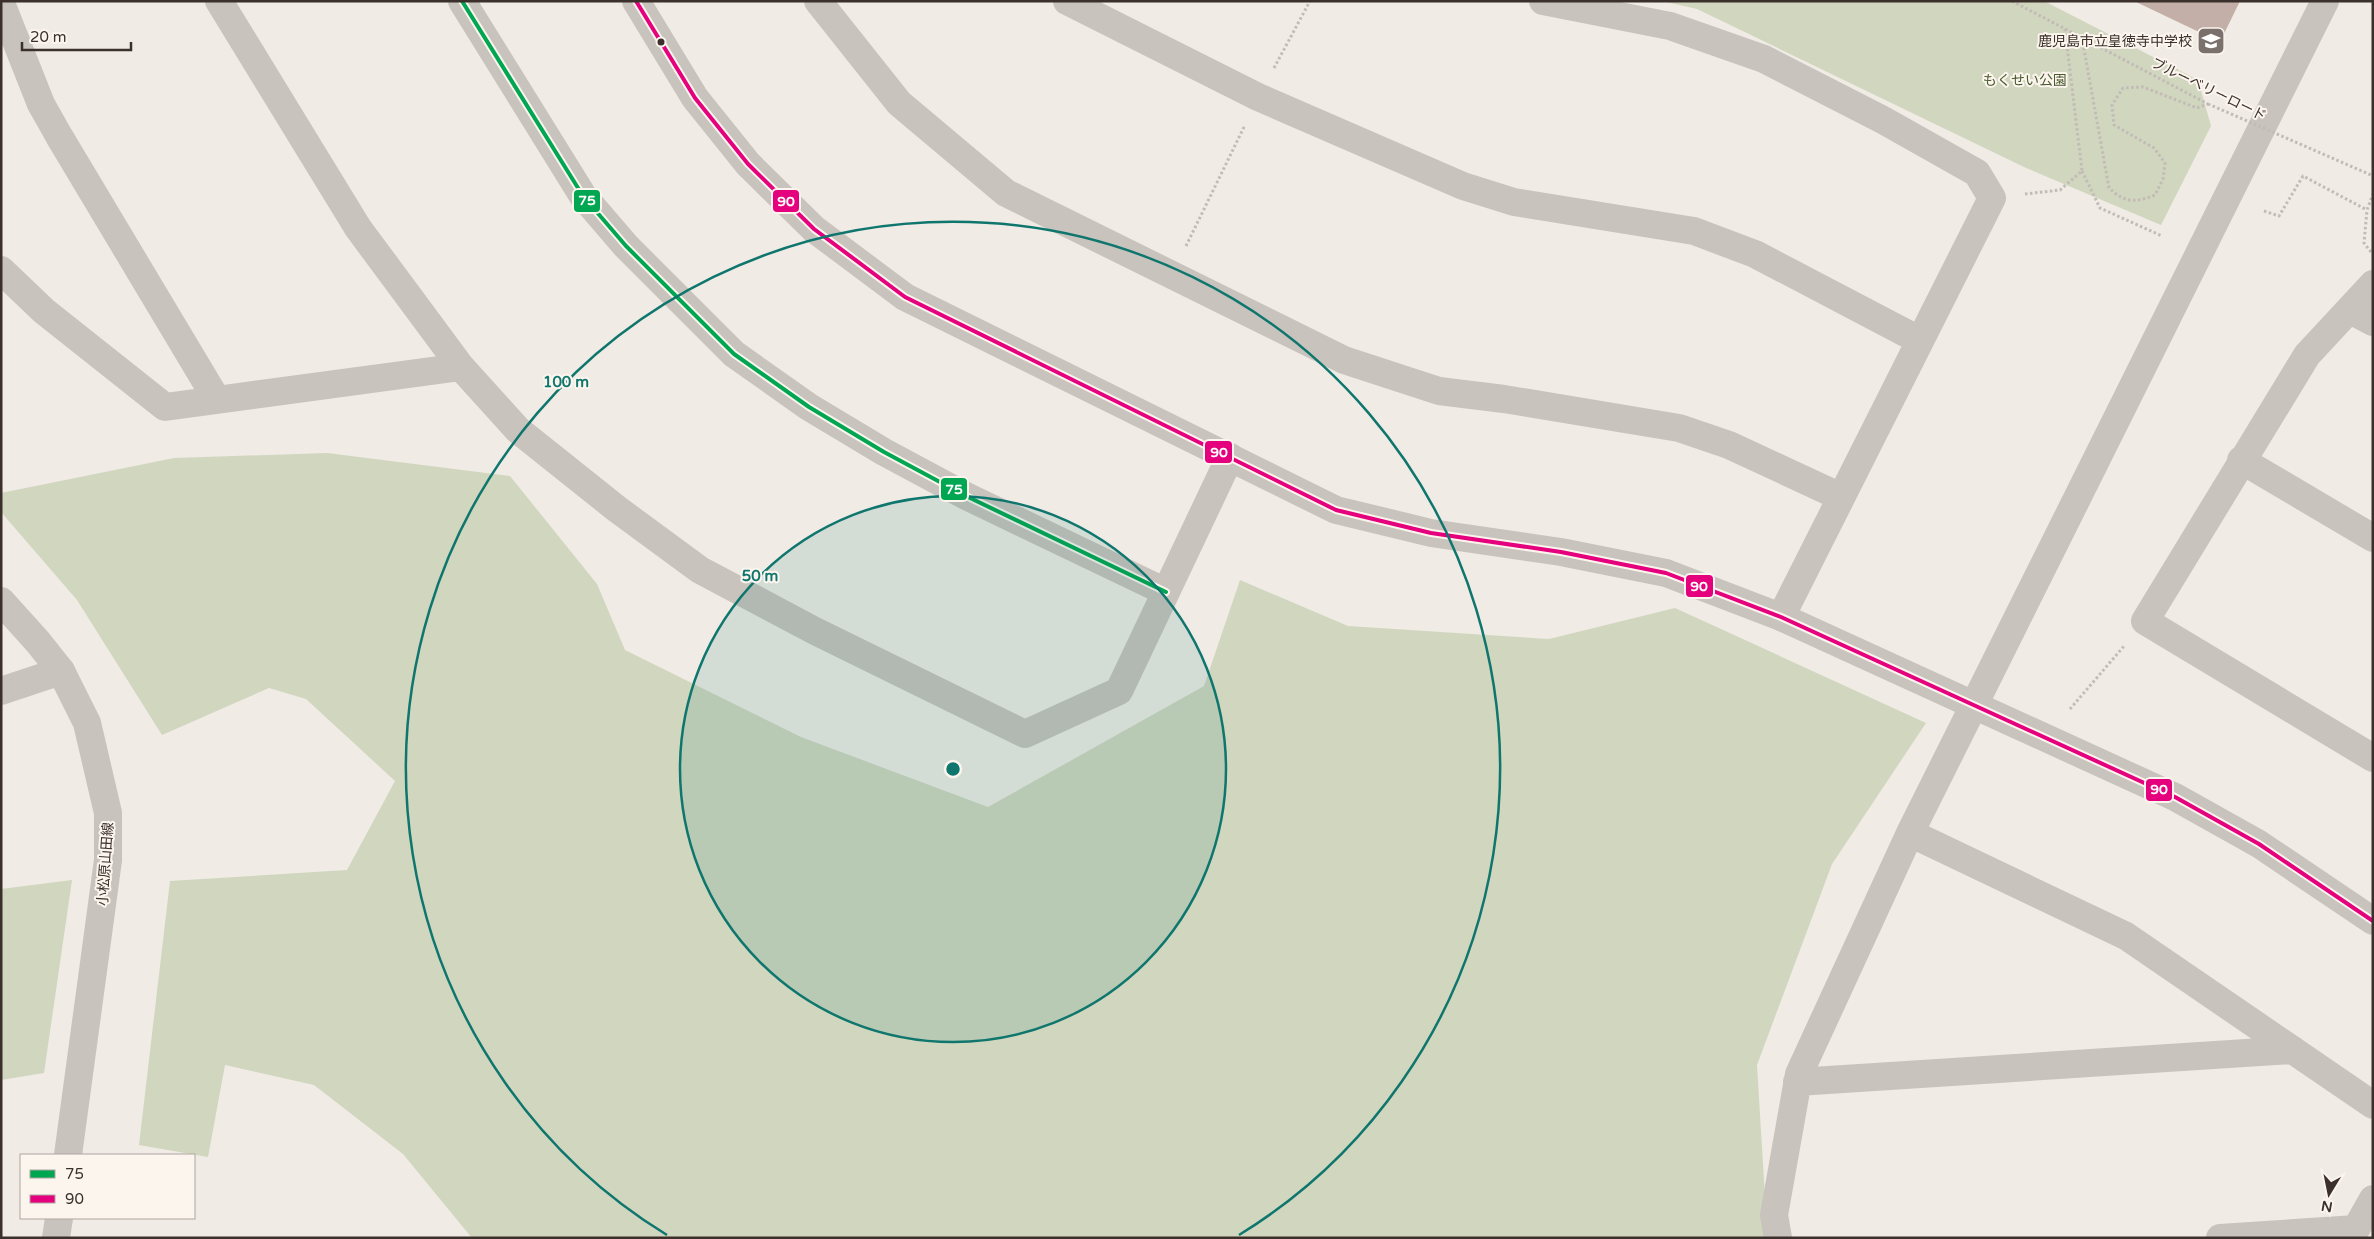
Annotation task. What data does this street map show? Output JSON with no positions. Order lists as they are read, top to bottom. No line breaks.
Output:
{"streets":{"street":["小松原山田線"],"path":["ブルーベリーロード"]},"parks":["もくせい公園"],"places":{"school or university":["鹿児島市立皇徳寺中学校"]},"lines":["transit line 75","transit line 90"],"legend":["75","90"],"scale_bar":"20 m","north":"bottom","rings":["100 m","50 m"]}
